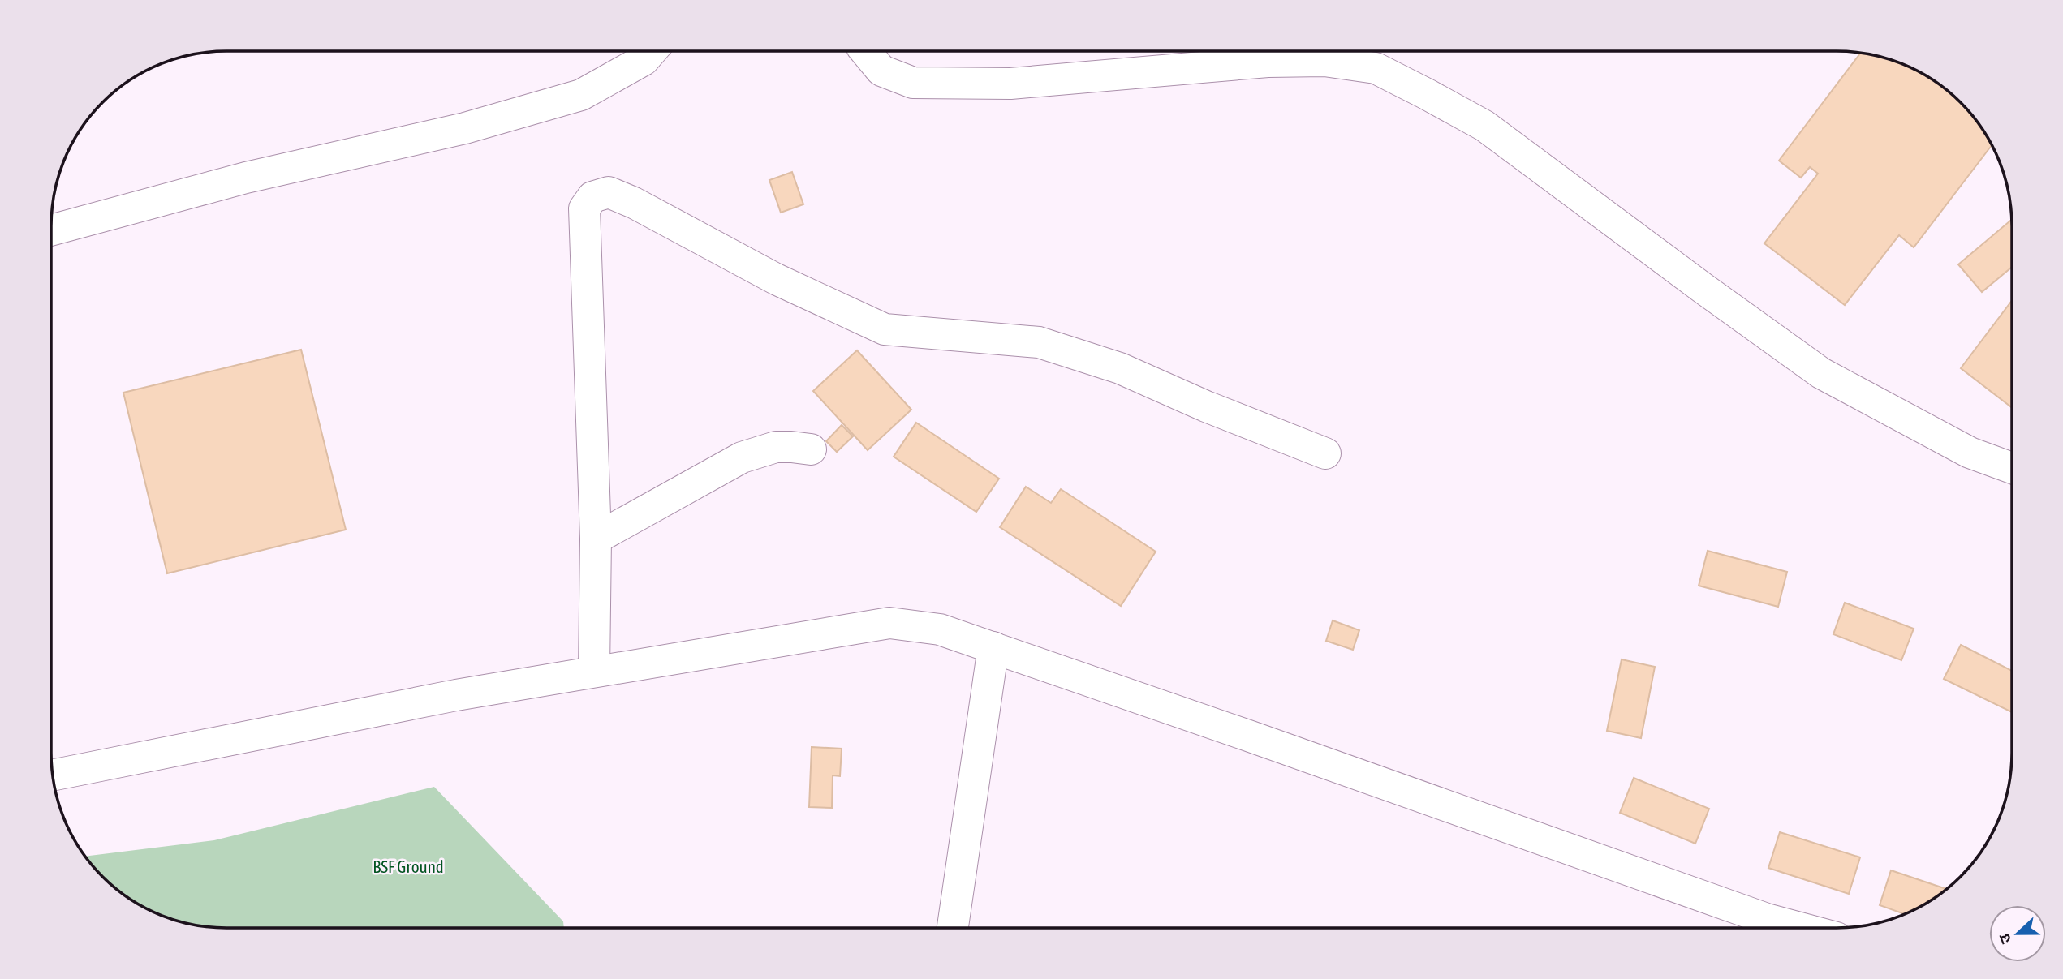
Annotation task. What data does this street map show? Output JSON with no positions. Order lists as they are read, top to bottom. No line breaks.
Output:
{"parks":["BSF Ground"],"north":"left"}
